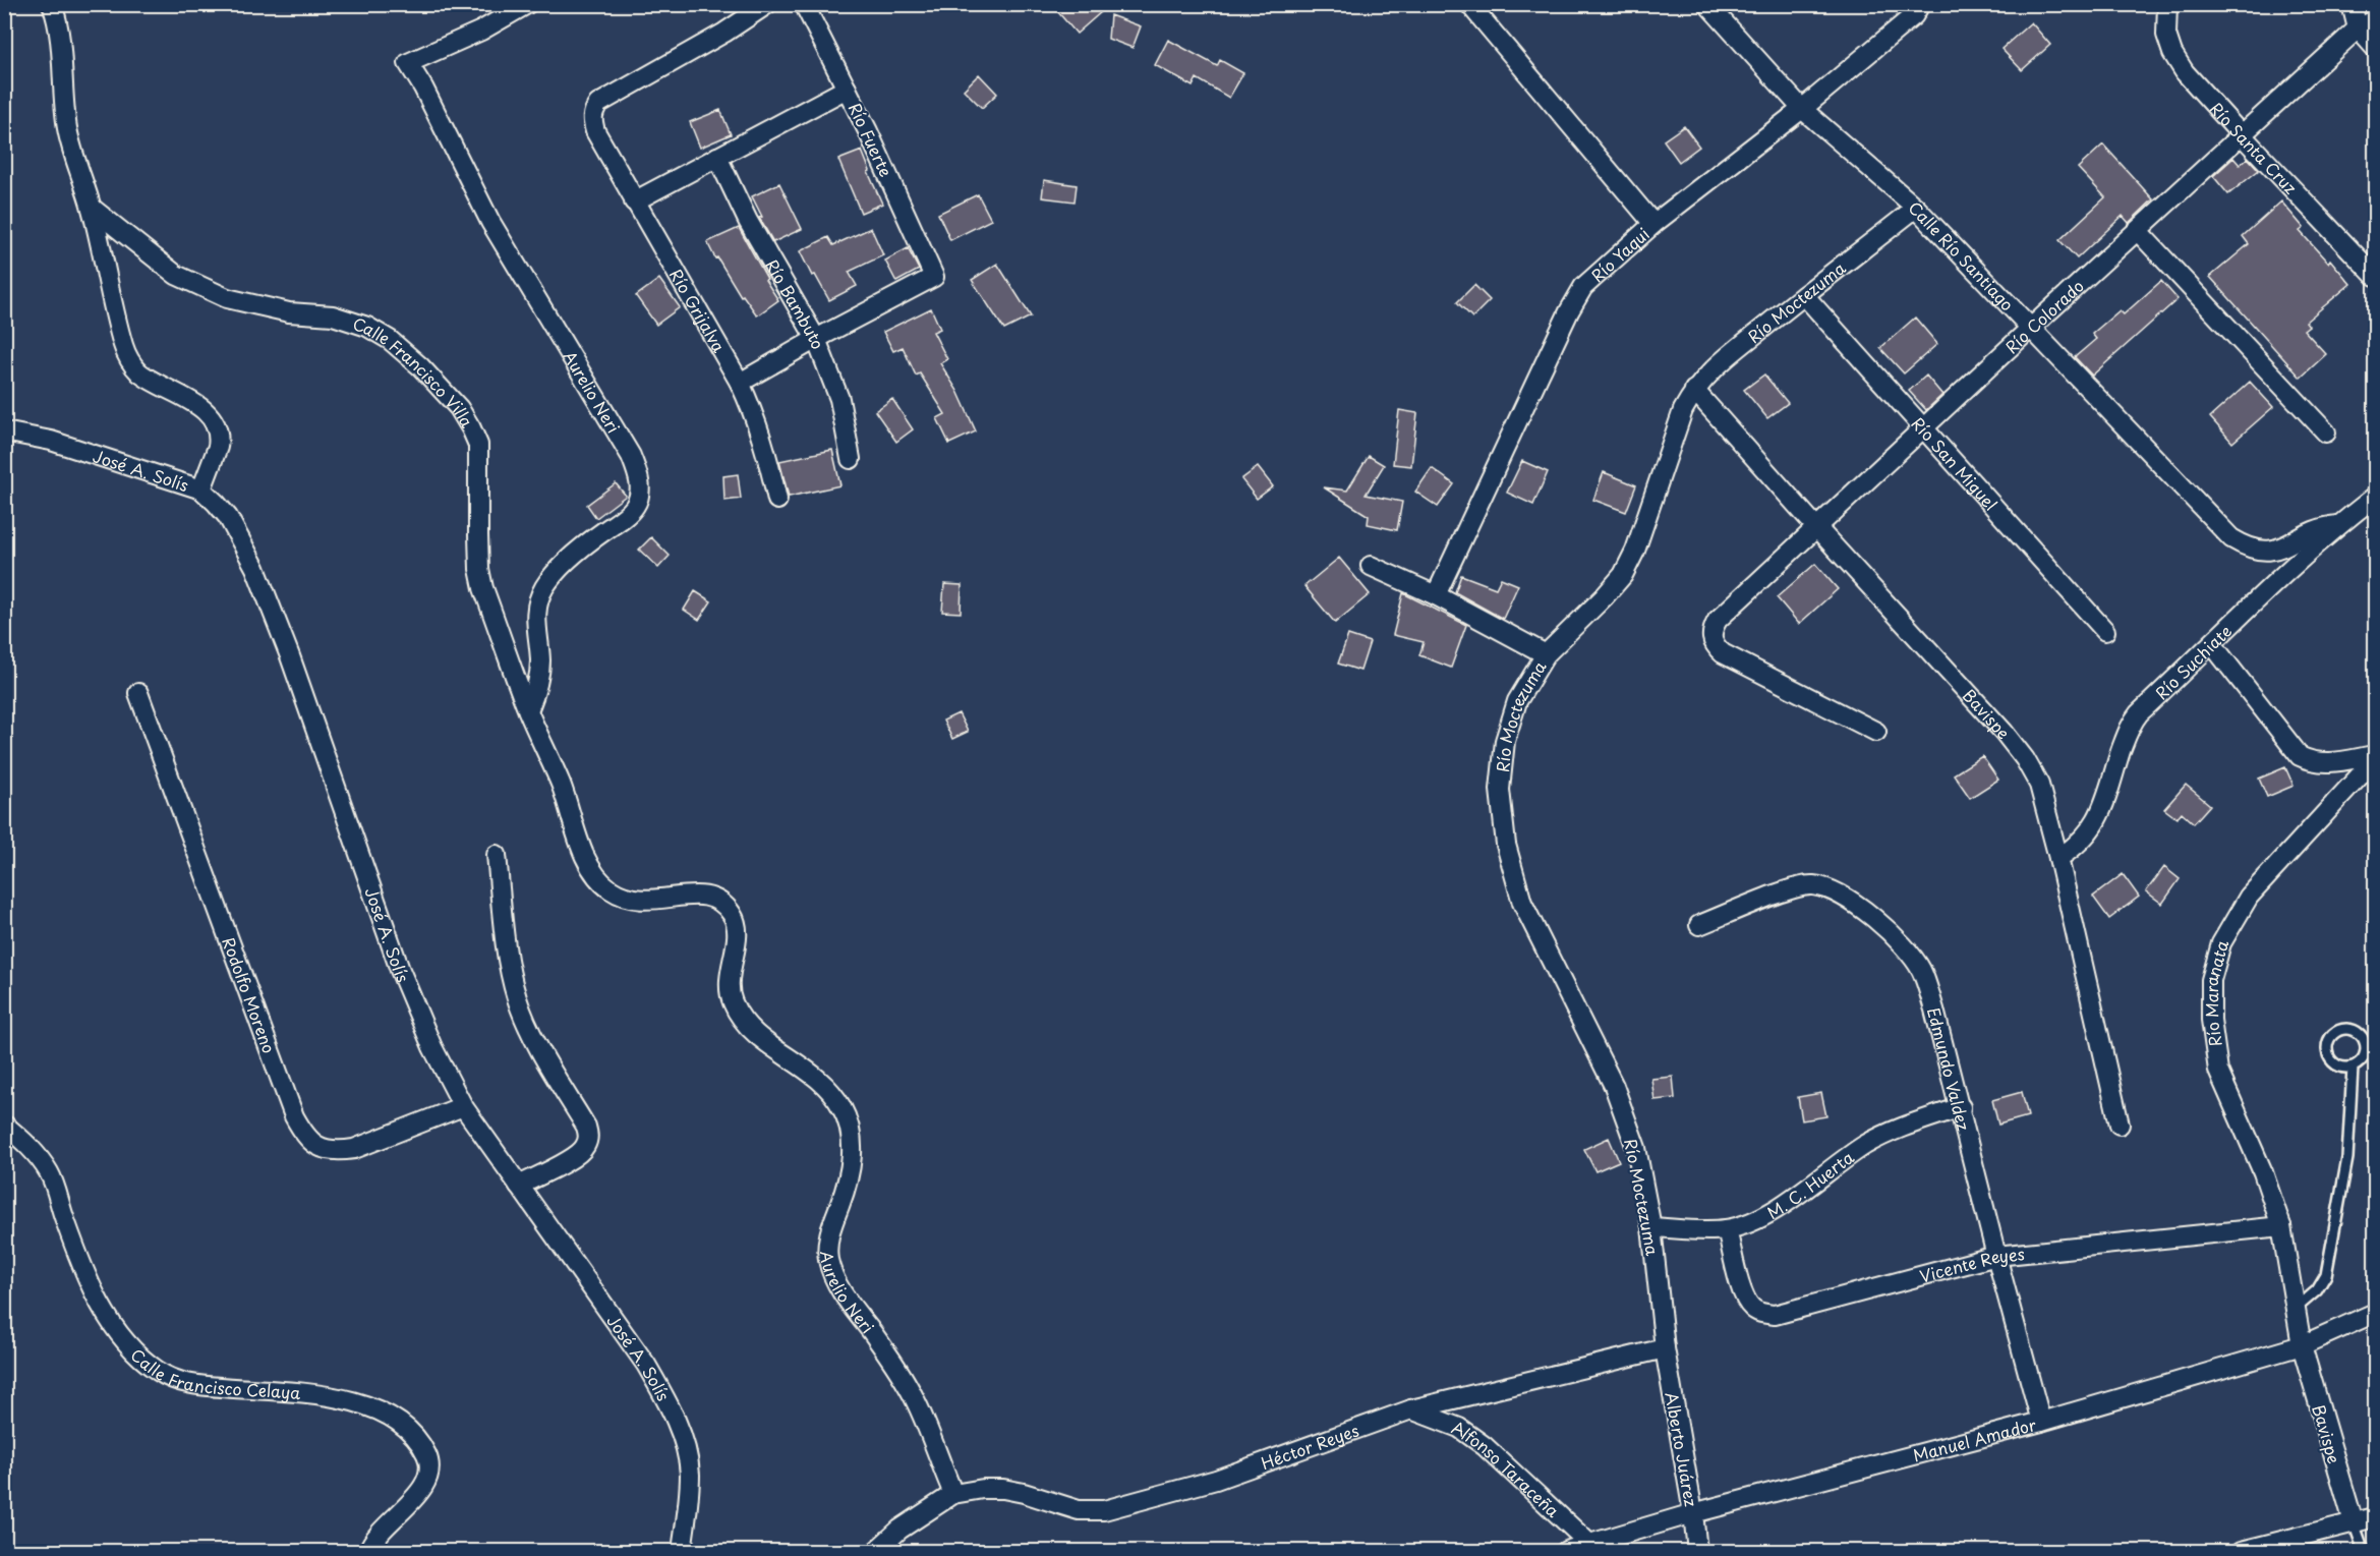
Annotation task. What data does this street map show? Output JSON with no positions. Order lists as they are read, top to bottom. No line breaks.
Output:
{"streets":{"street":["Río Fuerte","Río Santa Cruz","Río Yaqui","Calle Río Santiago","Río Moctezuma","Río Bambuto","Río Grijalva","Río Colorado","Calle Francisco Villa","Aurelio Neri","Río San Miguel","José A. Solís","Río Suchiate","Bavispe","Rodolfo Moreno","Río Maranata","Edmundo Valdez","M. C. Huerta","Vicente Reyes","Calle Francisco Celaya","Manuel Amador","Héctor Reyes","Alberto Juárez","Alfonso Taraceña"]},"crossings":[["Río Fuerte","Río Bambuto"],["Río Santa Cruz","Río Colorado"],["Río Yaqui","Calle Río Santiago"],["Calle Río Santiago","Río Moctezuma"],["Calle Río Santiago","Río Colorado"],["Calle Río Santiago","Río Suchiate"],["Río Moctezuma","Río San Miguel"],["Río Moctezuma","Bavispe"],["Río Moctezuma","M. C. Huerta"],["Río Moctezuma","Héctor Reyes"],["Río Moctezuma","Alberto Juárez"],["Río Colorado","Río San Miguel"],["Río Colorado","Bavispe"],["Calle Francisco Villa","Aurelio Neri"],["Aurelio Neri","Héctor Reyes"],["José A. Solís","Rodolfo Moreno"],["Río Suchiate","Bavispe"],["Bavispe","Río Maranata"],["Bavispe","Manuel Amador"],["Río Maranata","Vicente Reyes"],["Río Maranata","Manuel Amador"],["Edmundo Valdez","M. C. Huerta"],["Edmundo Valdez","Vicente Reyes"],["Edmundo Valdez","Manuel Amador"],["M. C. Huerta","Vicente Reyes"],["Manuel Amador","Alberto Juárez"],["Manuel Amador","Alfonso Taraceña"],["Héctor Reyes","Alberto Juárez"],["Héctor Reyes","Alfonso Taraceña"]]}
